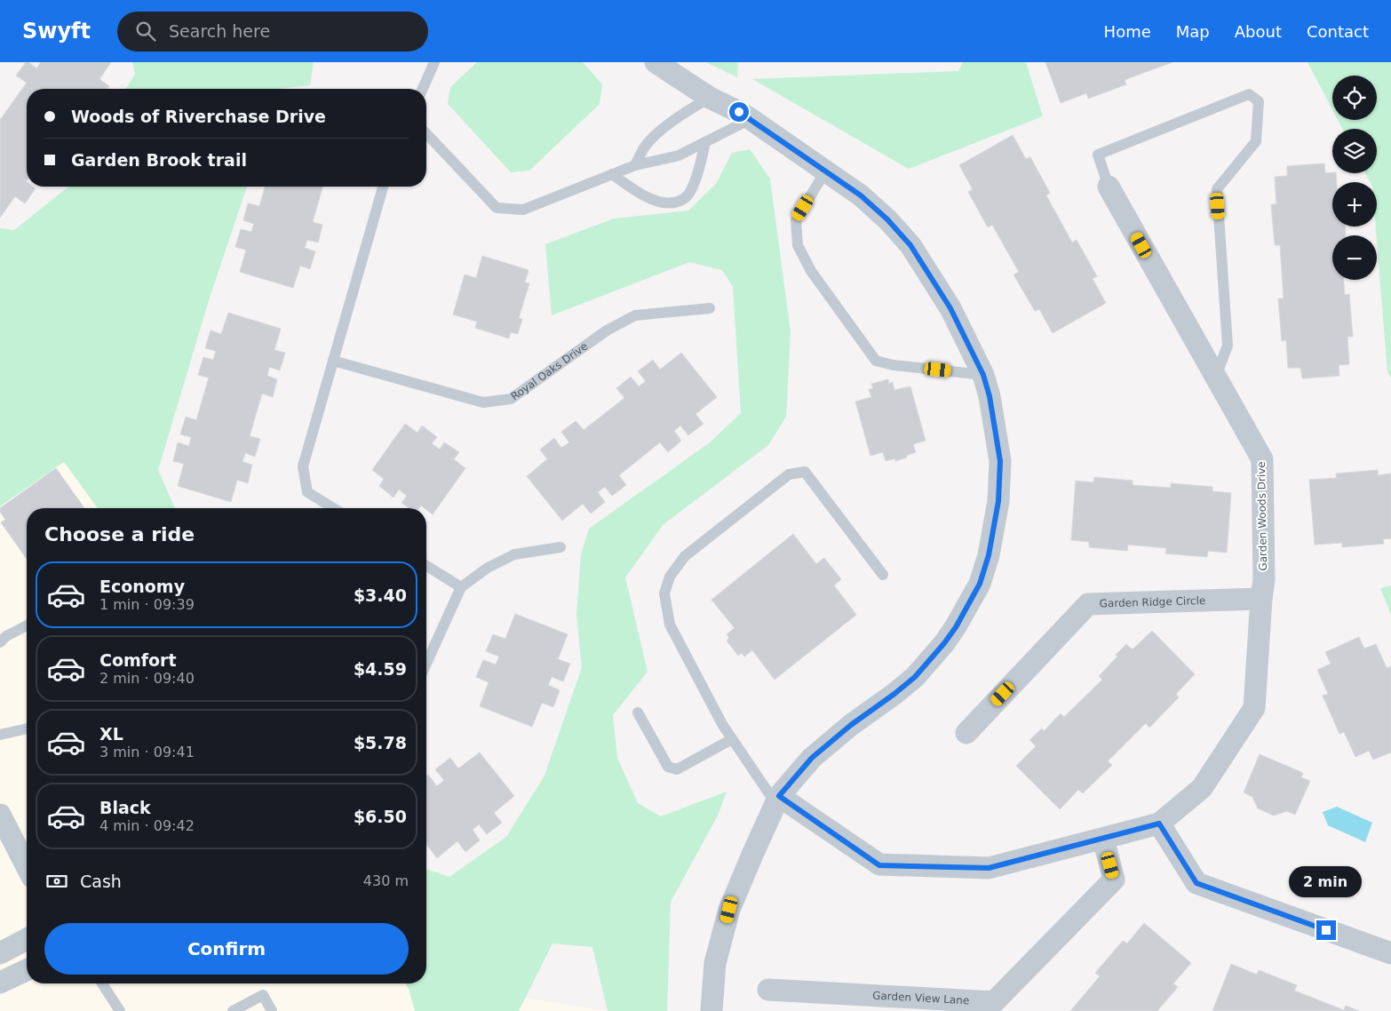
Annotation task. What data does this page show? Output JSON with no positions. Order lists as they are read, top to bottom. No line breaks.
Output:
{"streets":{"street":["Garden Woods Drive","Garden Ridge Circle","Garden View Lane"],"lane":["Royal Oaks Drive"]},"crossings":[["Garden Woods Drive","Garden Ridge Circle"]],"page":{"header":"Swyft","search":"Search here","nav":["Home","Map","About","Contact"],"map_buttons":["+","−"],"banner":["Woods of Riverchase Drive","Garden Brook trail"],"heading":"Choose a ride","list":[{"name":"Economy","note":"1 min · 09:39","value":"$3.40"},{"name":"Comfort","note":"2 min · 09:40","value":"$4.59"},{"name":"XL","note":"3 min · 09:41","value":"$5.78"},{"name":"Black","note":"4 min · 09:42","value":"$6.50"}],"pay":["Cash","430 m"],"bubble":"2 min","buttons":"Confirm"}}
